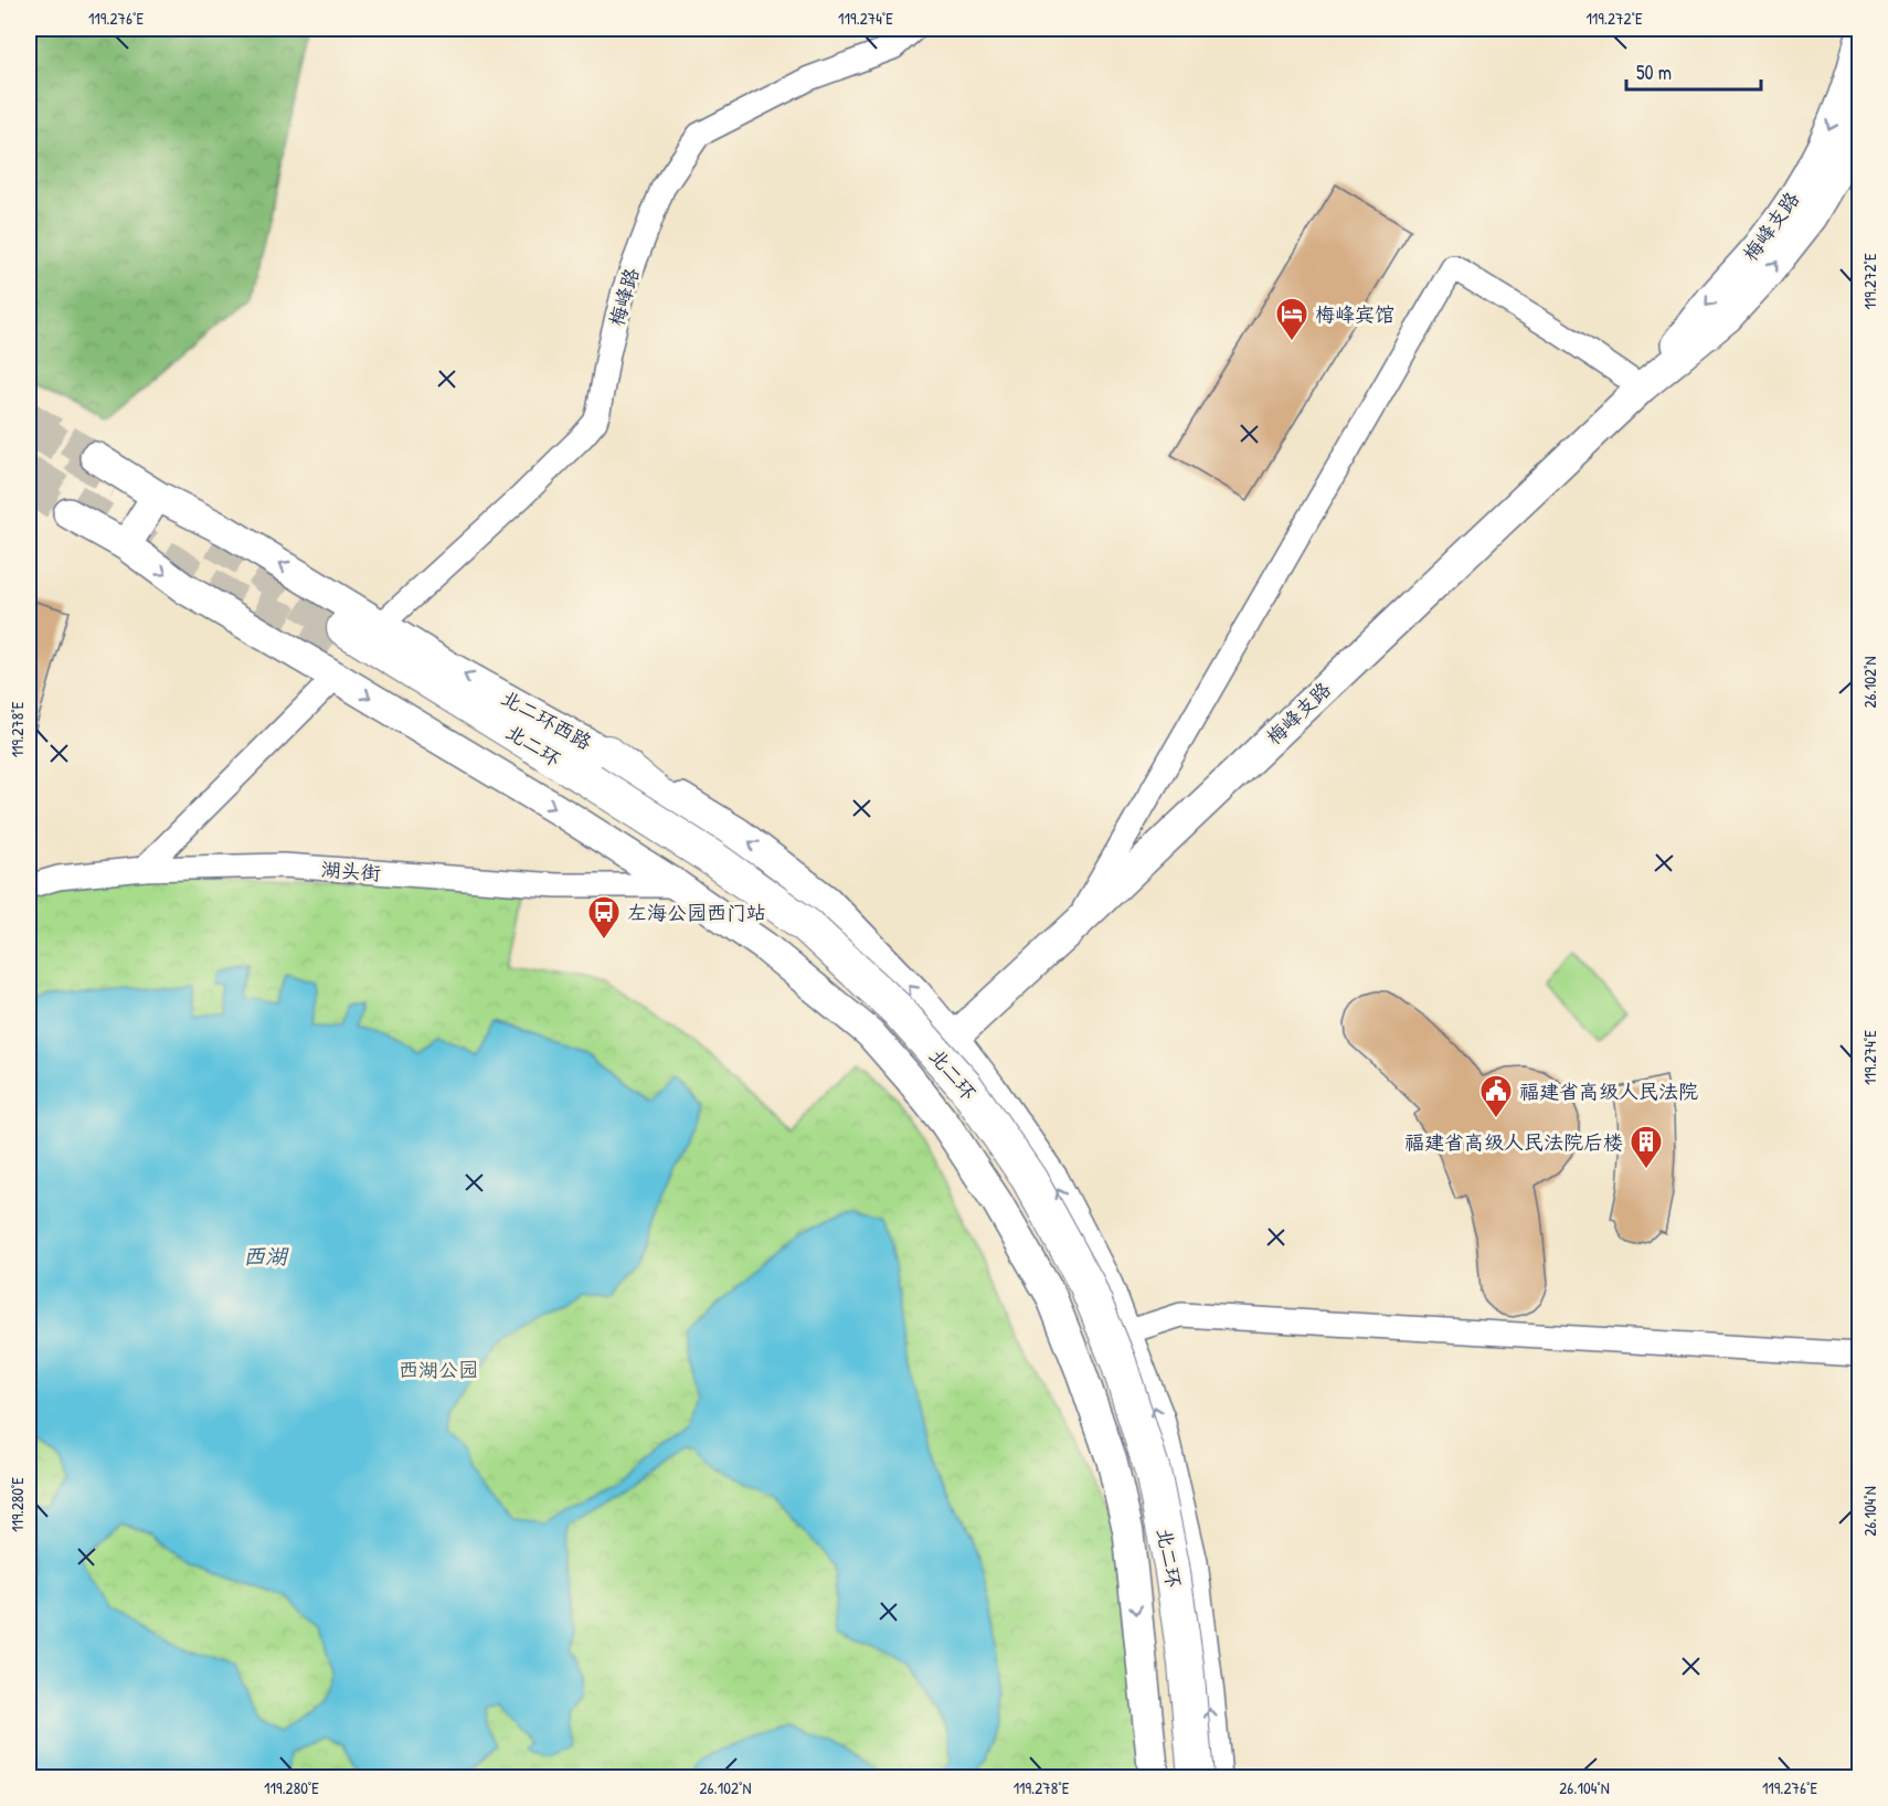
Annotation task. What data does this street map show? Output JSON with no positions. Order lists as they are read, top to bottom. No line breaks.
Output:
{"streets":{"highway":["北二环"],"main road":["梅峰支路","北二环西路"],"street":["梅峰路","湖头街"]},"crossings":[["梅峰支路","北二环西路"],["梅峰路","北二环西路"],["北二环西路","北二环"]],"water":["西湖"],"parks":["西湖公园"],"places":{"hotel":["梅峰宾馆"],"bus stop":["左海公园西门站"],"public building":["福建省高级人民法院"],"building":["福建省高级人民法院后楼"]},"scale_bar":"50 m","coordinates":["119.276°E","119.274°E","119.272°E","26.102°N","119.278°E","119.280°E","26.104°N"]}
